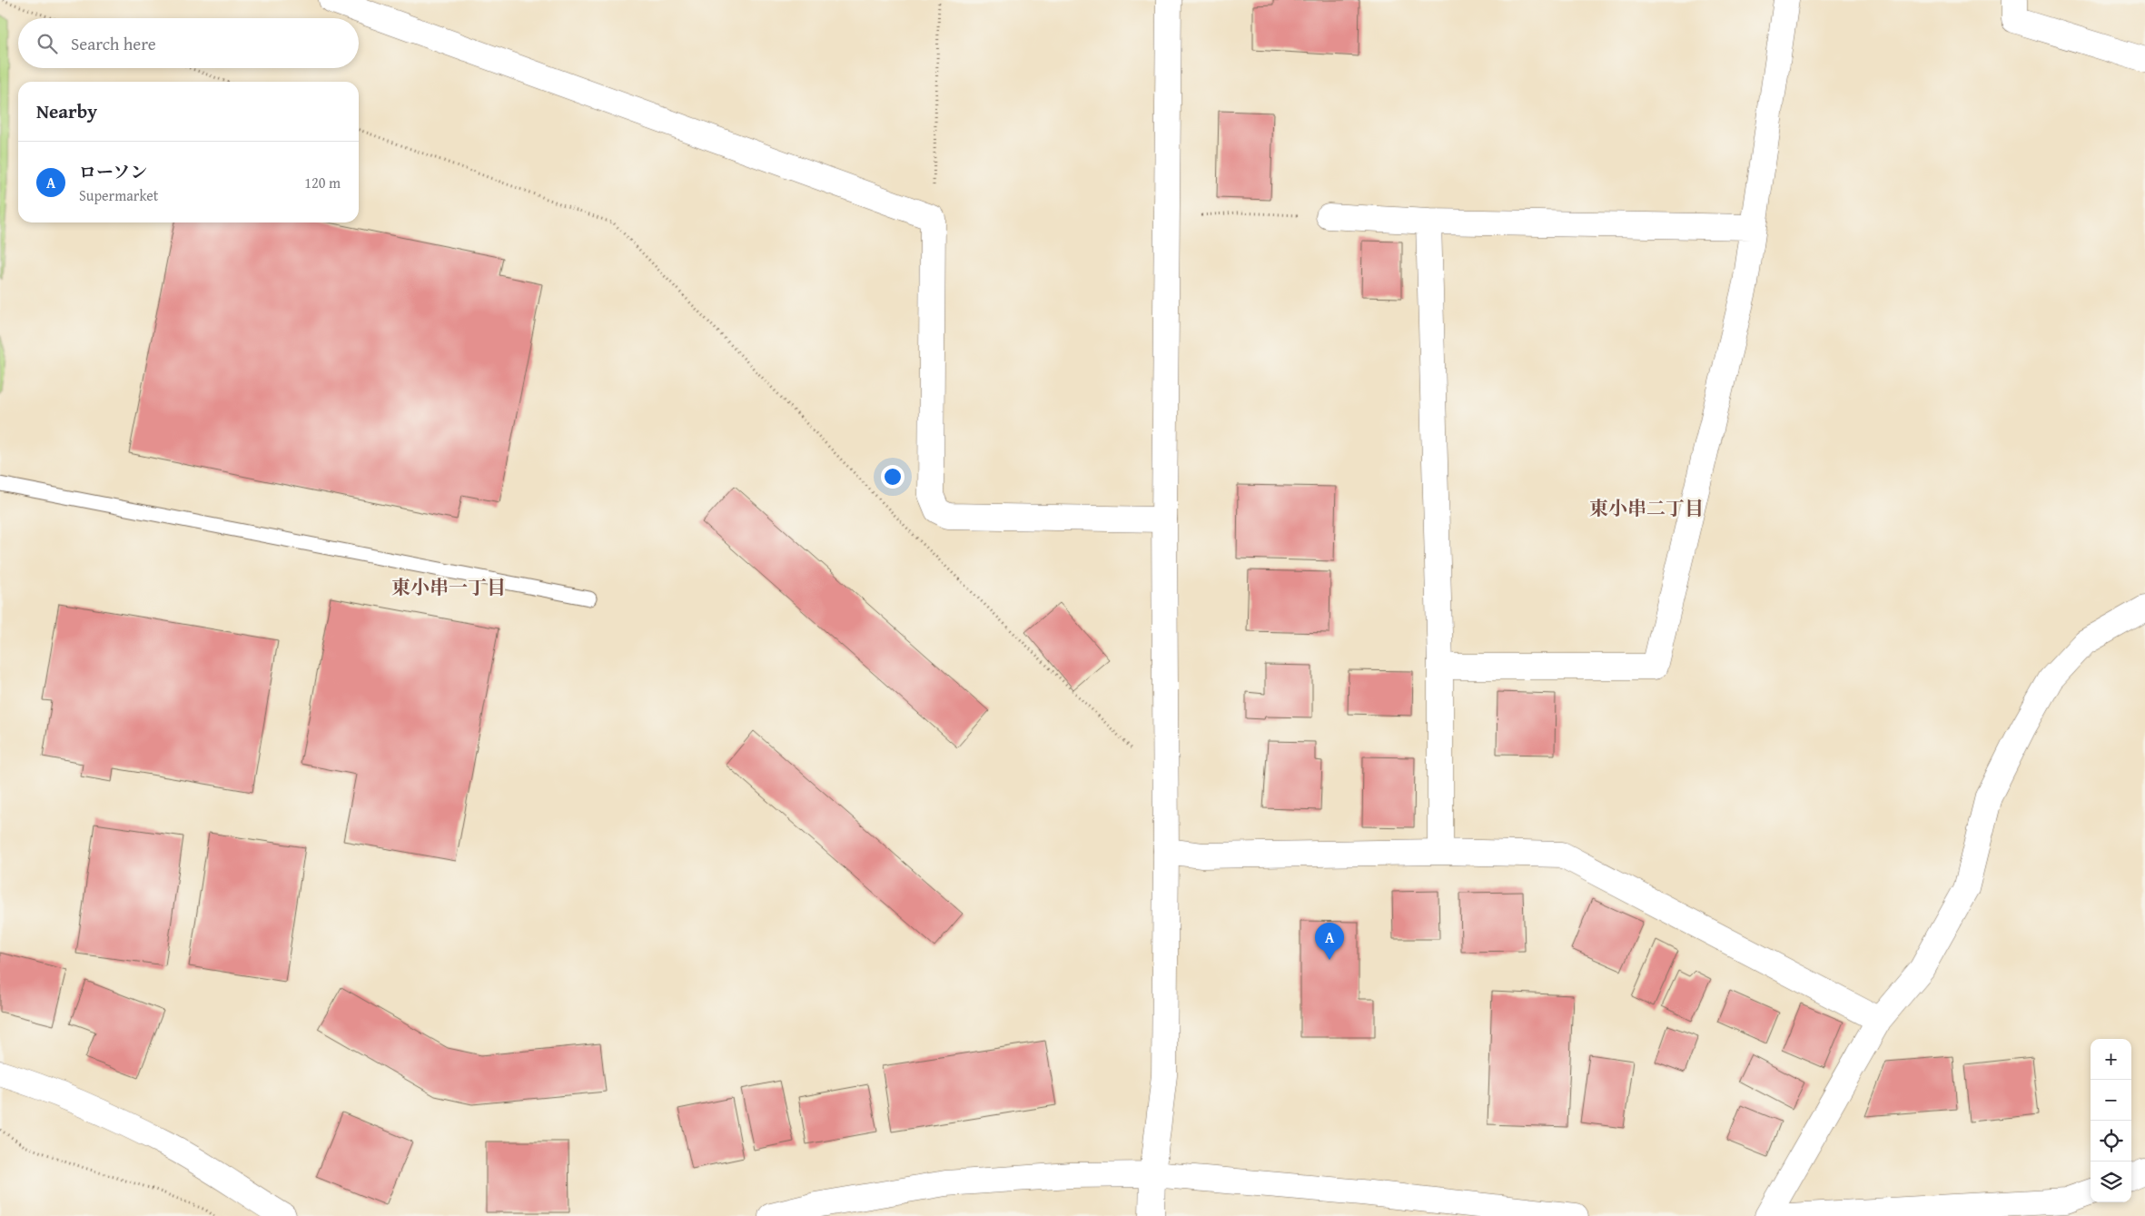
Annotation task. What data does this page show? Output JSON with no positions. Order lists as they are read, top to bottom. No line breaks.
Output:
{"districts":["東小串二丁目","東小串一丁目"],"page":{"search":"Search here","heading":"Nearby","list":[{"mark":"A","name":"ローソン","note":"Supermarket","value":"120 m"}],"pins":"A","map_buttons":["+","−"]}}
